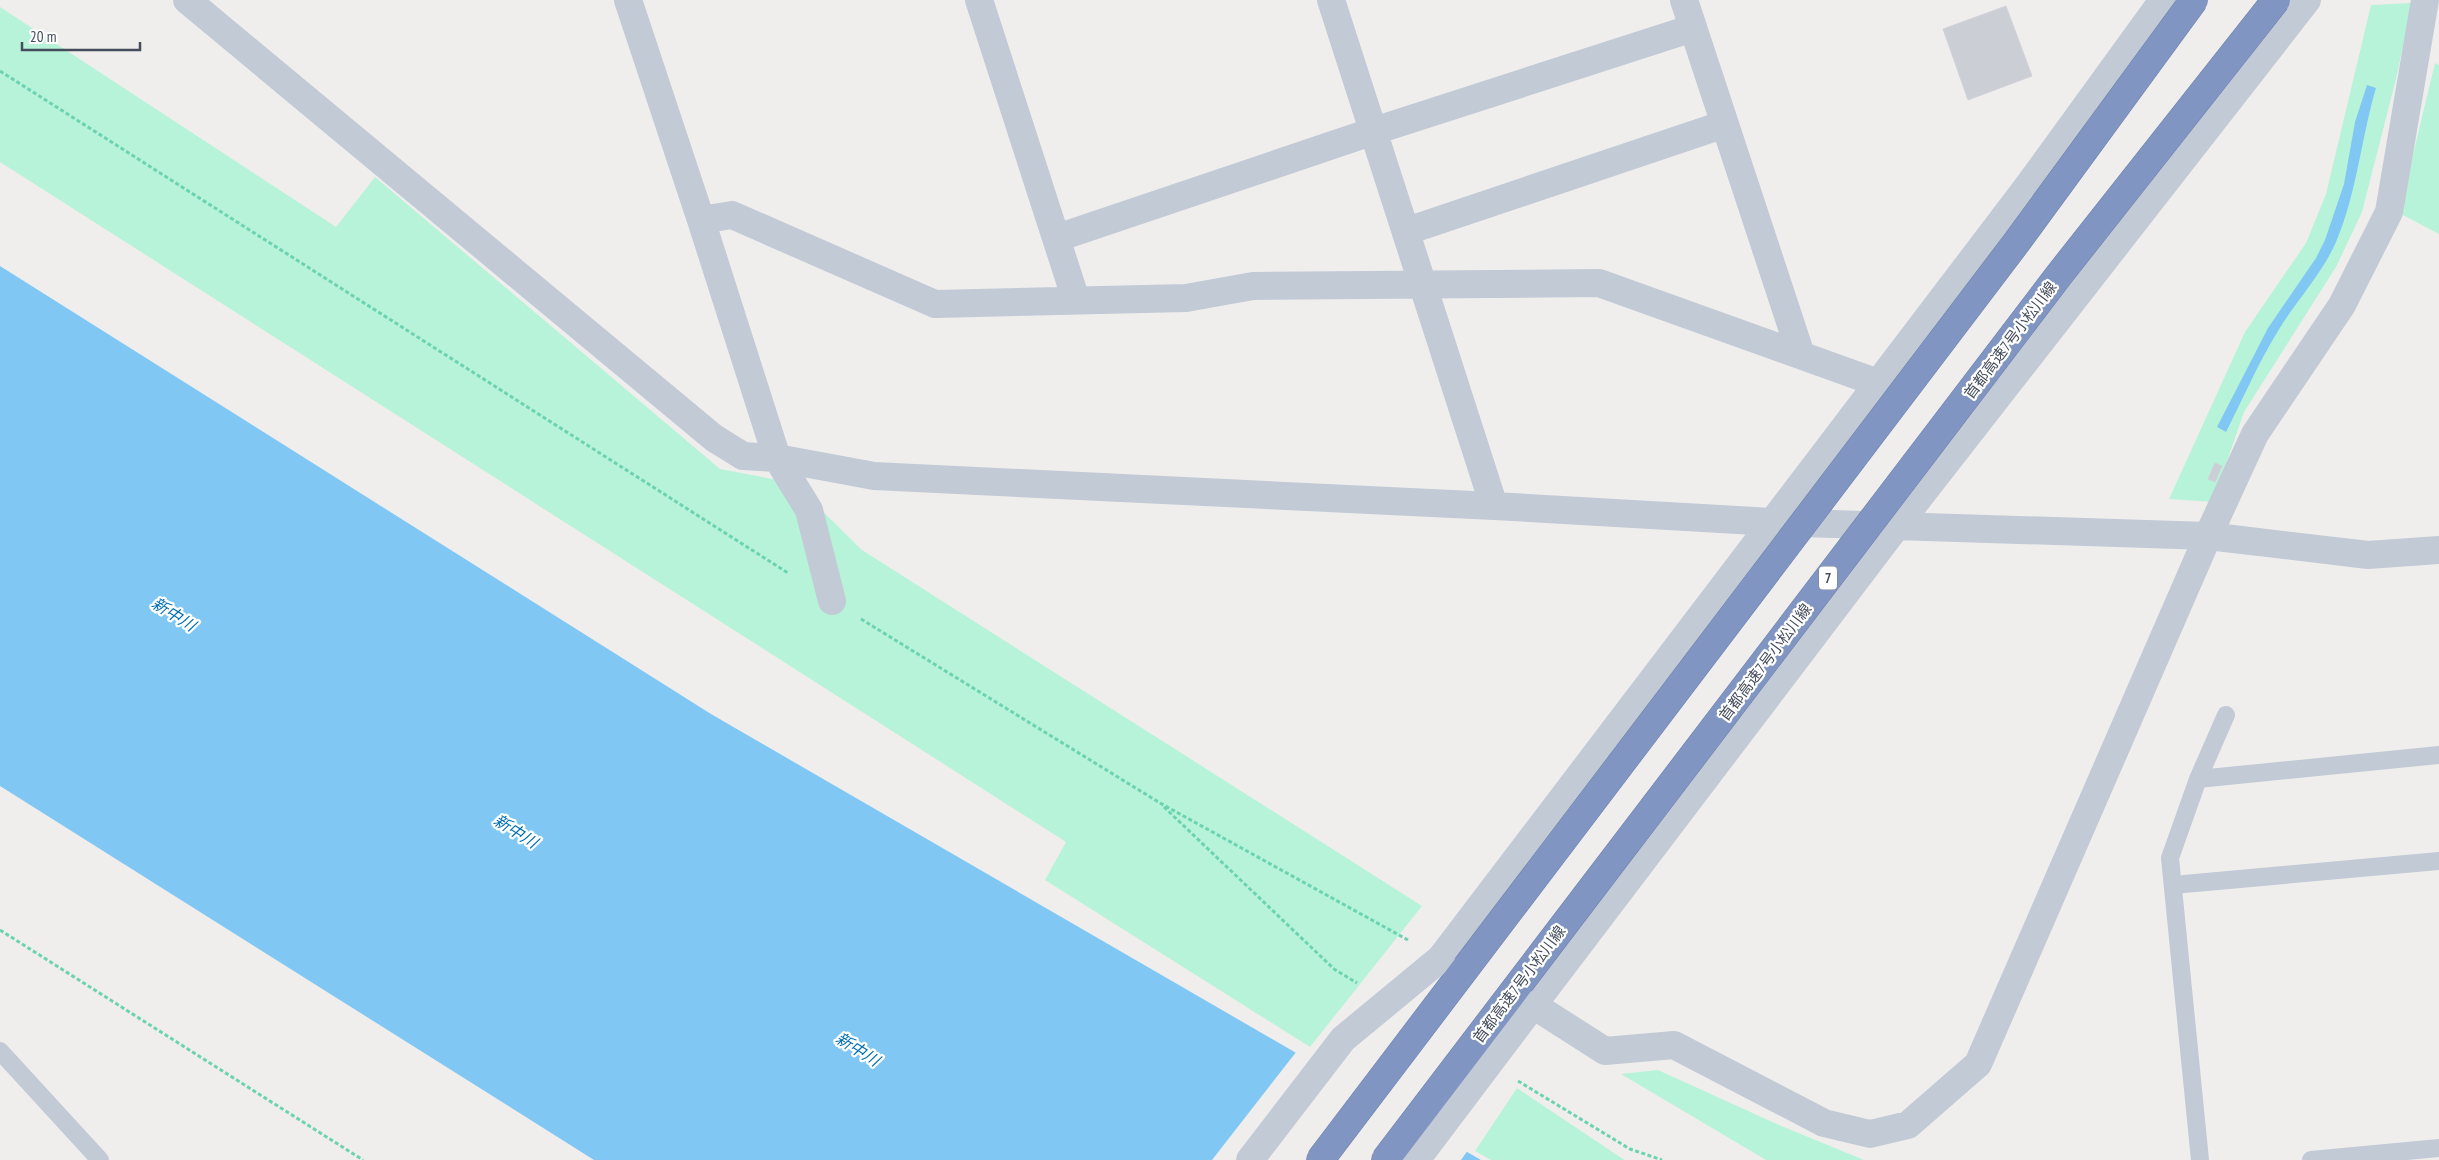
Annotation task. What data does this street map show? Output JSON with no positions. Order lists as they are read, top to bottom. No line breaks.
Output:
{"streets":{"highway":["首都高速7号小松川線","7"]},"water":["新中川"],"scale_bar":"20 m"}
